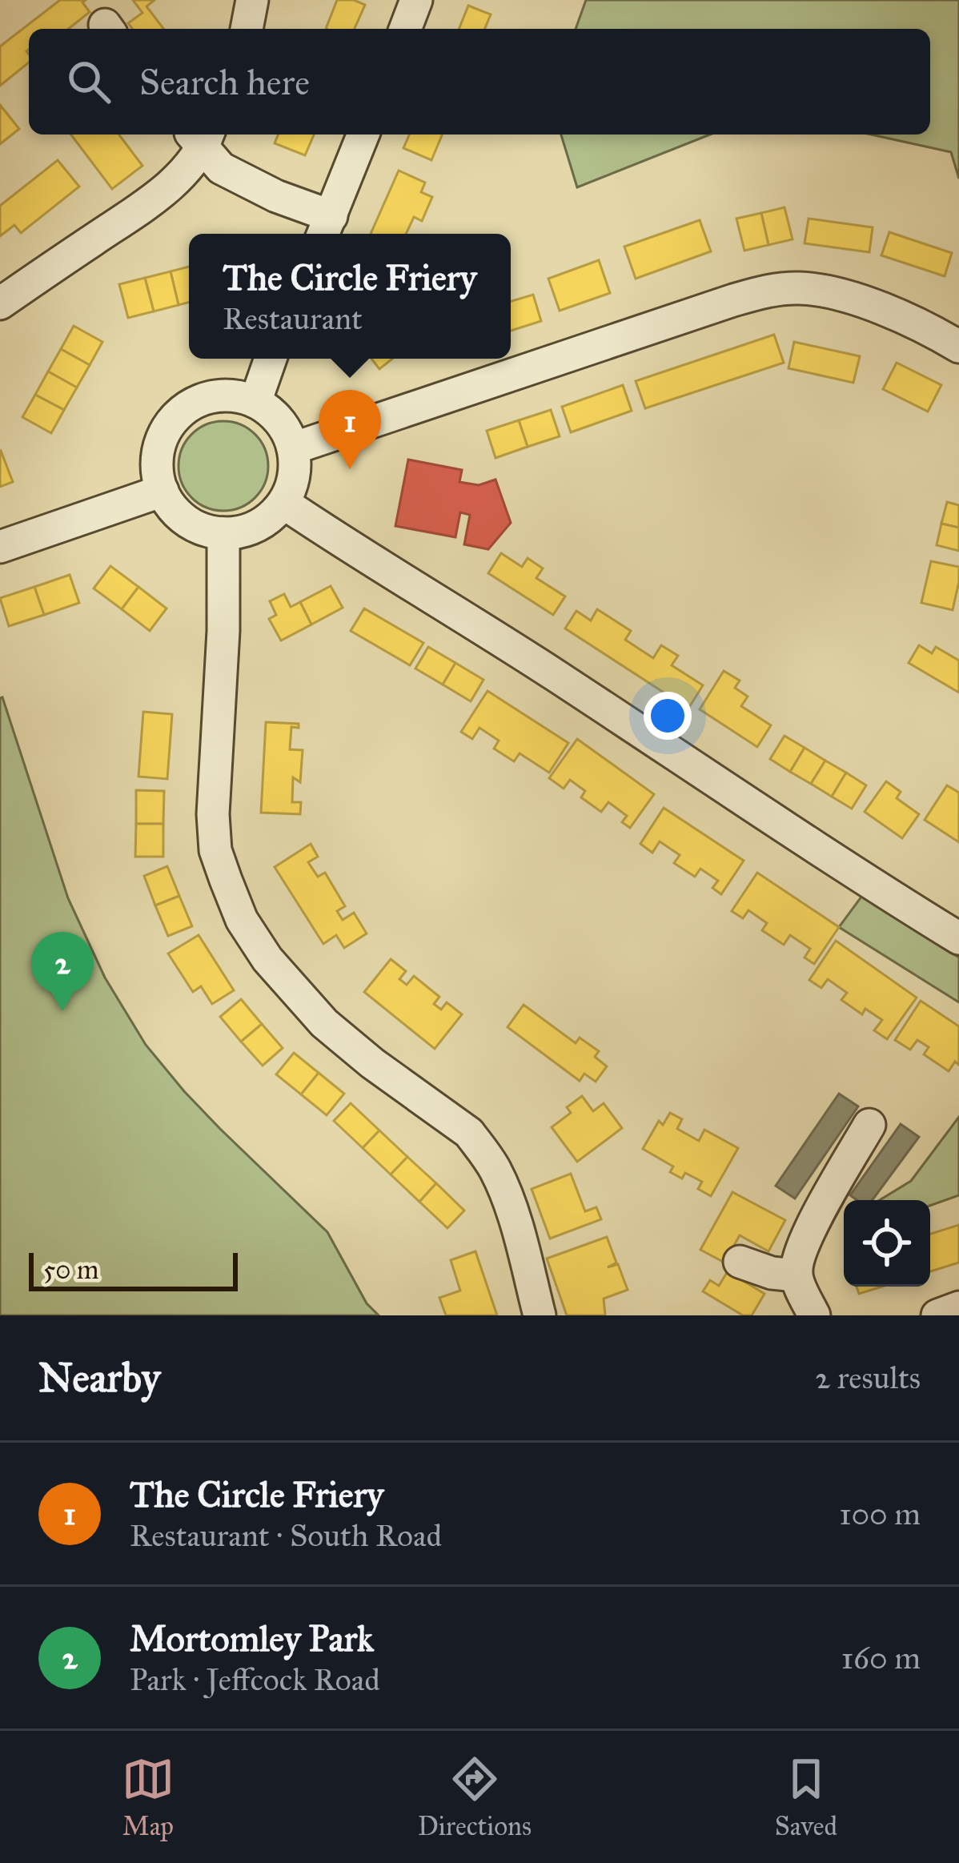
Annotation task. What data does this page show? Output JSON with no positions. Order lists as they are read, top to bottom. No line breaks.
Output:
{"scale_bar":"50 m","page":{"search":"Search here","popup":["The Circle Friery","Restaurant"],"pins":["1","2"],"scale":"50 m","heading":["Nearby","2 results"],"list":[{"mark":"1","name":"The Circle Friery","note":"Restaurant · South Road","value":"100 m"},{"mark":"2","name":"Mortomley Park","note":"Park · Jeffcock Road","value":"160 m"}],"nav":["Map","Directions","Saved"]}}
